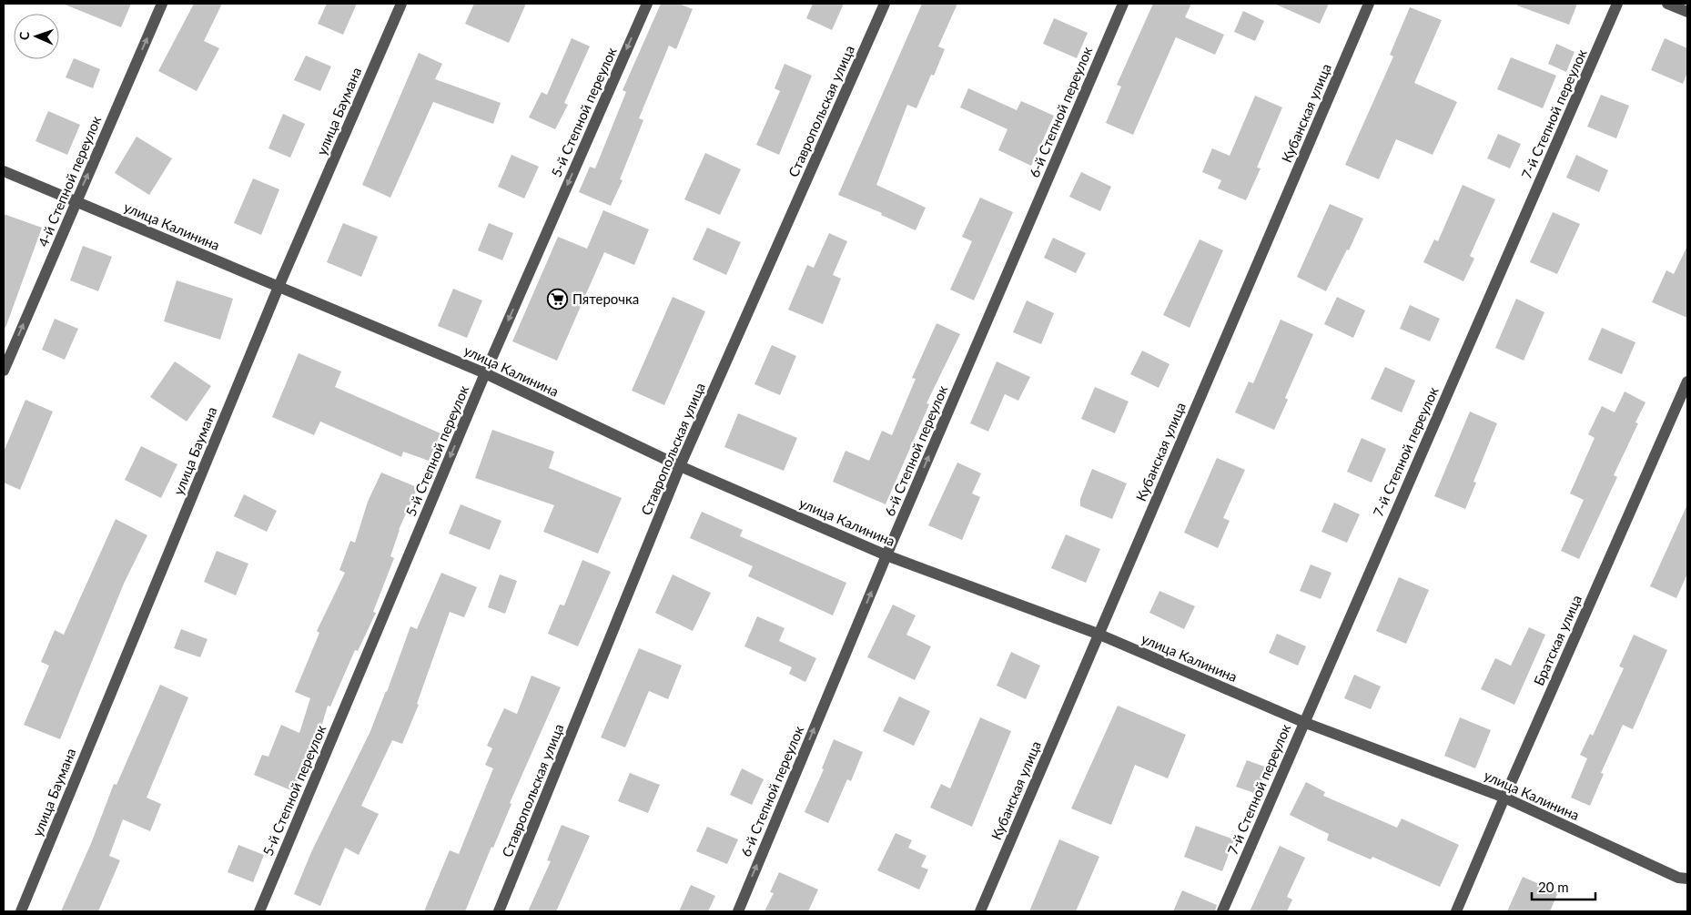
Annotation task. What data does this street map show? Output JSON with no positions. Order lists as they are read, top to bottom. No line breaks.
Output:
{"streets":{"street":["улица Баумана","Ставропольская улица","5-й Степной переулок","6-й Степной переулок","Кубанская улица","7-й Степной переулок","4-й Степной переулок","улица Калинина","Братская улица"]},"crossings":[["улица Баумана","улица Калинина"],["Ставропольская улица","улица Калинина"],["5-й Степной переулок","улица Калинина"],["6-й Степной переулок","улица Калинина"],["Кубанская улица","улица Калинина"],["7-й Степной переулок","улица Калинина"],["4-й Степной переулок","улица Калинина"],["улица Калинина","Братская улица"]],"one_way":["5-й Степной переулок","6-й Степной переулок","4-й Степной переулок"],"places":{"supermarket":["Пятерочка"]},"scale_bar":"20 m","north":"left"}
